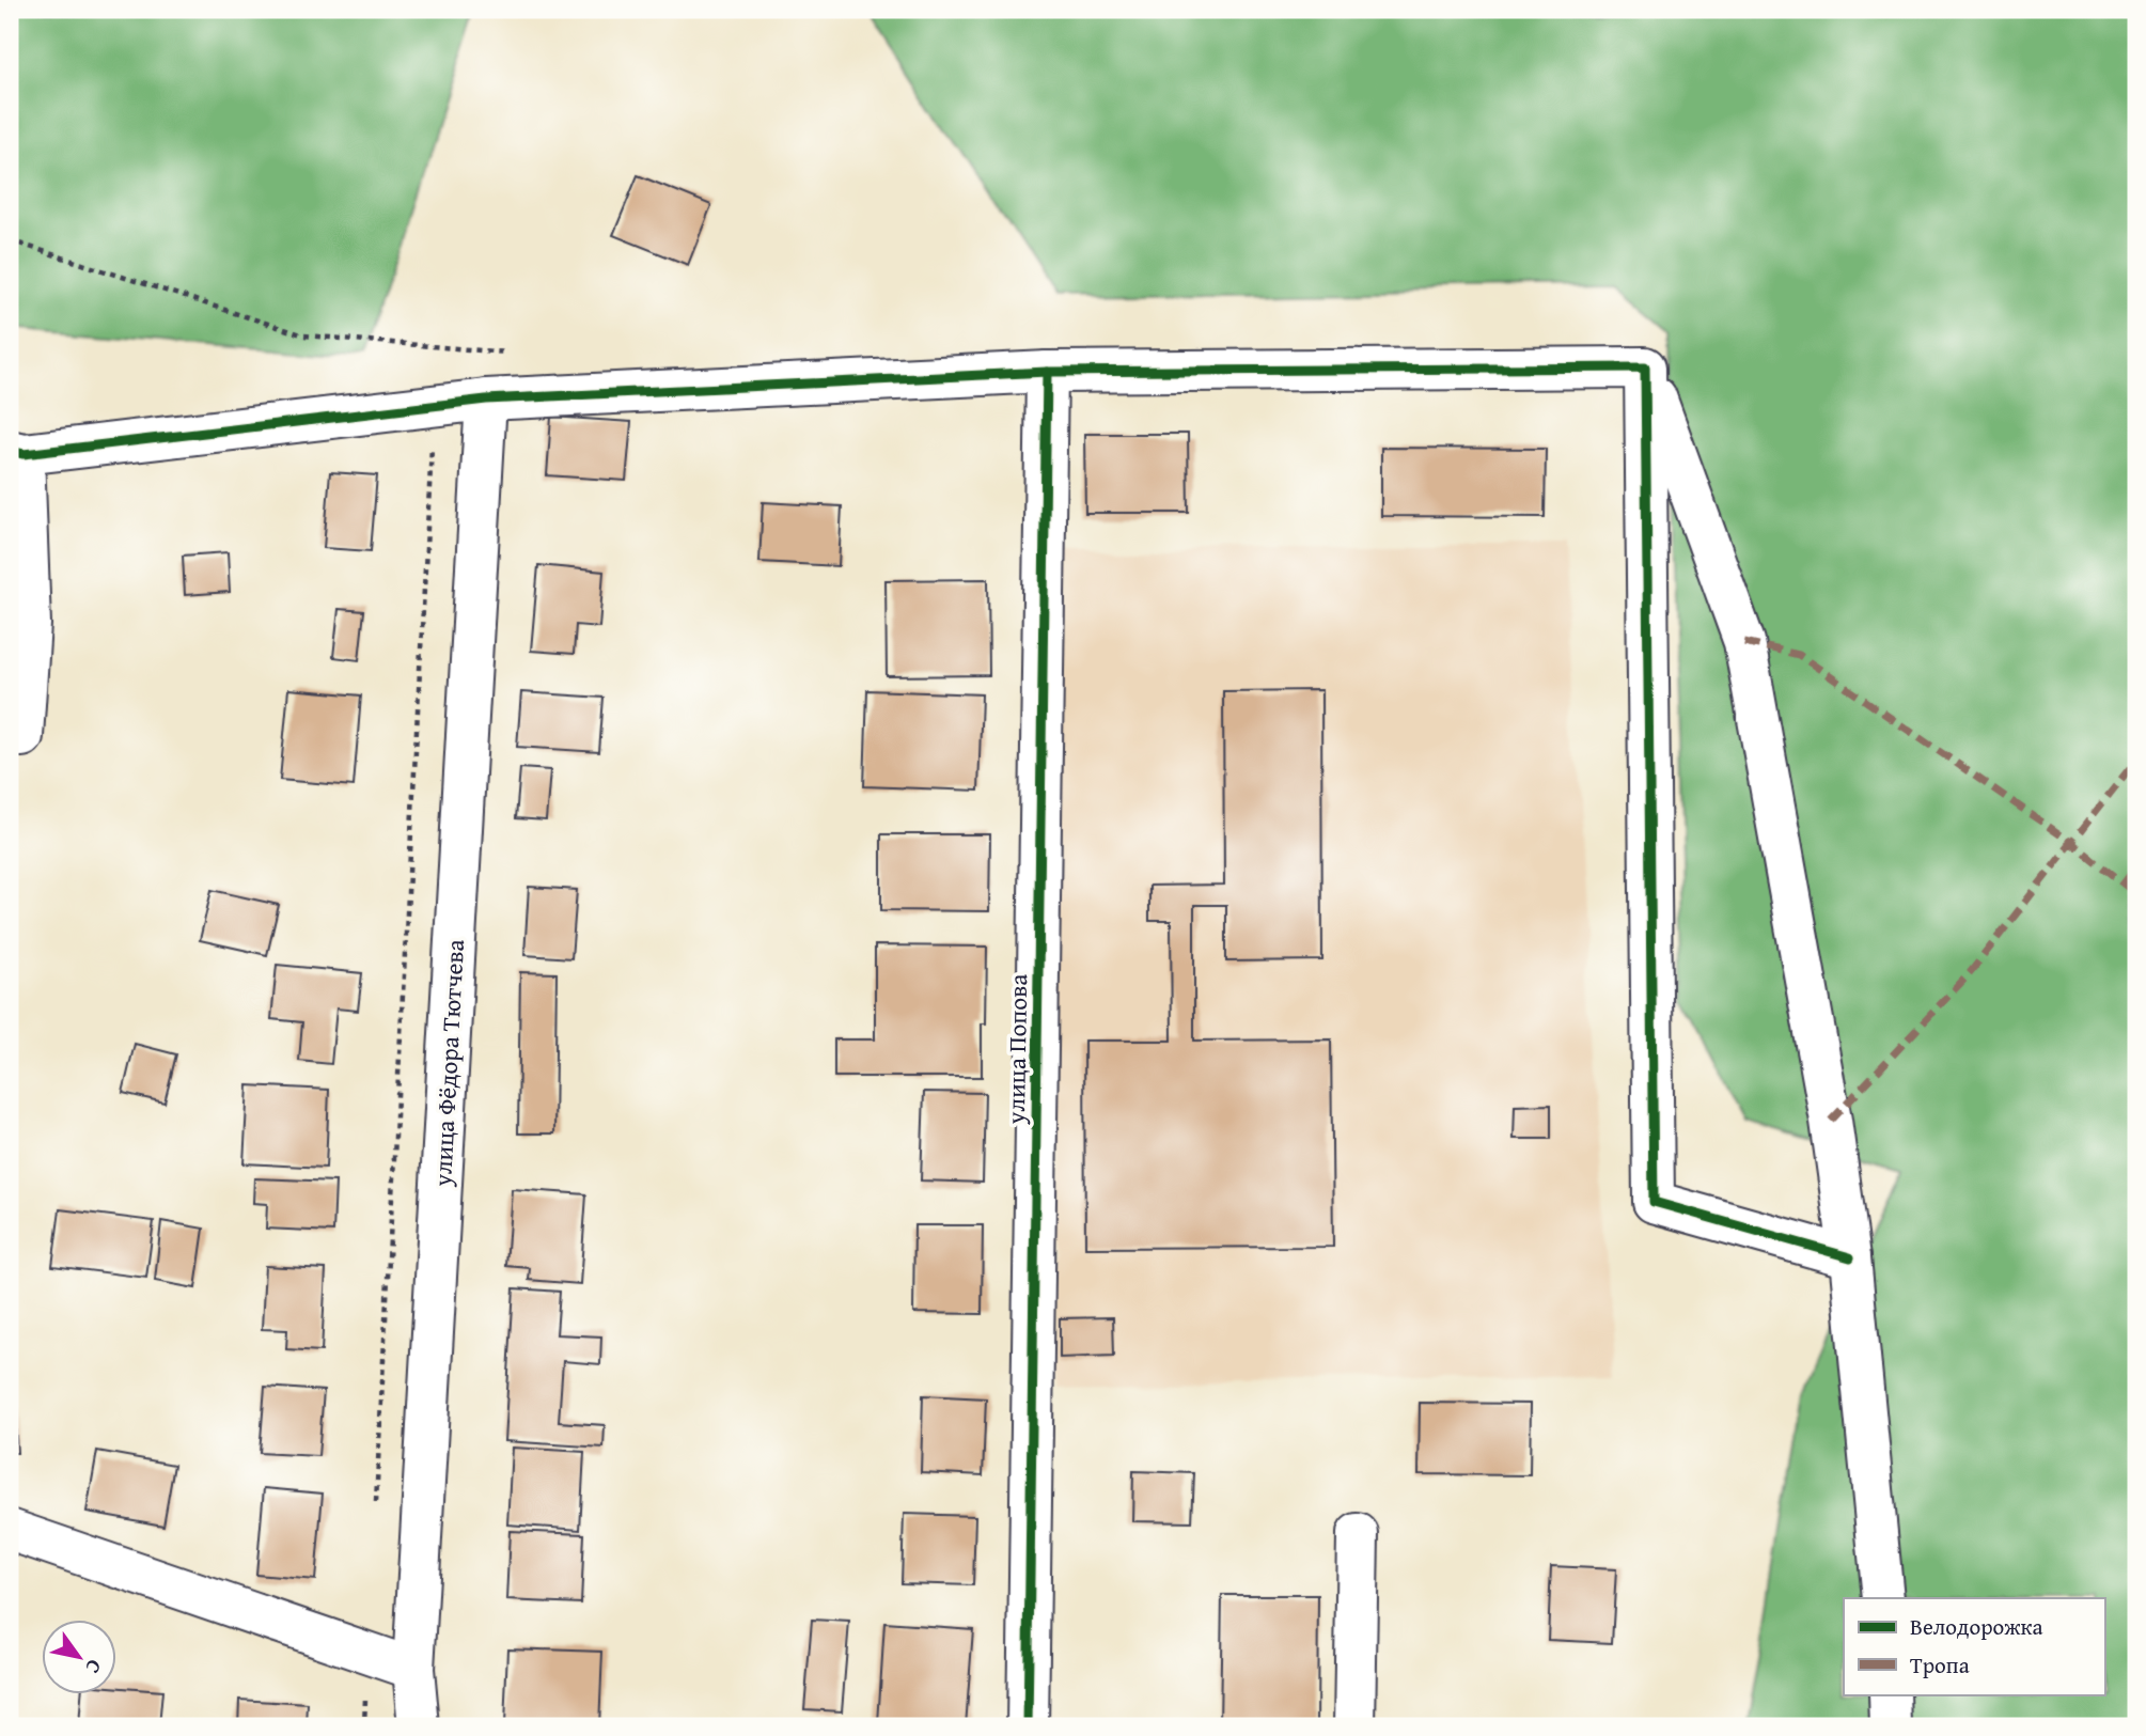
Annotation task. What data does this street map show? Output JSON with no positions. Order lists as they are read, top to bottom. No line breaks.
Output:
{"streets":{"street":["улица Попова","улица Фёдора Тютчева"]},"legend":["Велодорожка","Тропа"],"north":"bottom right"}
